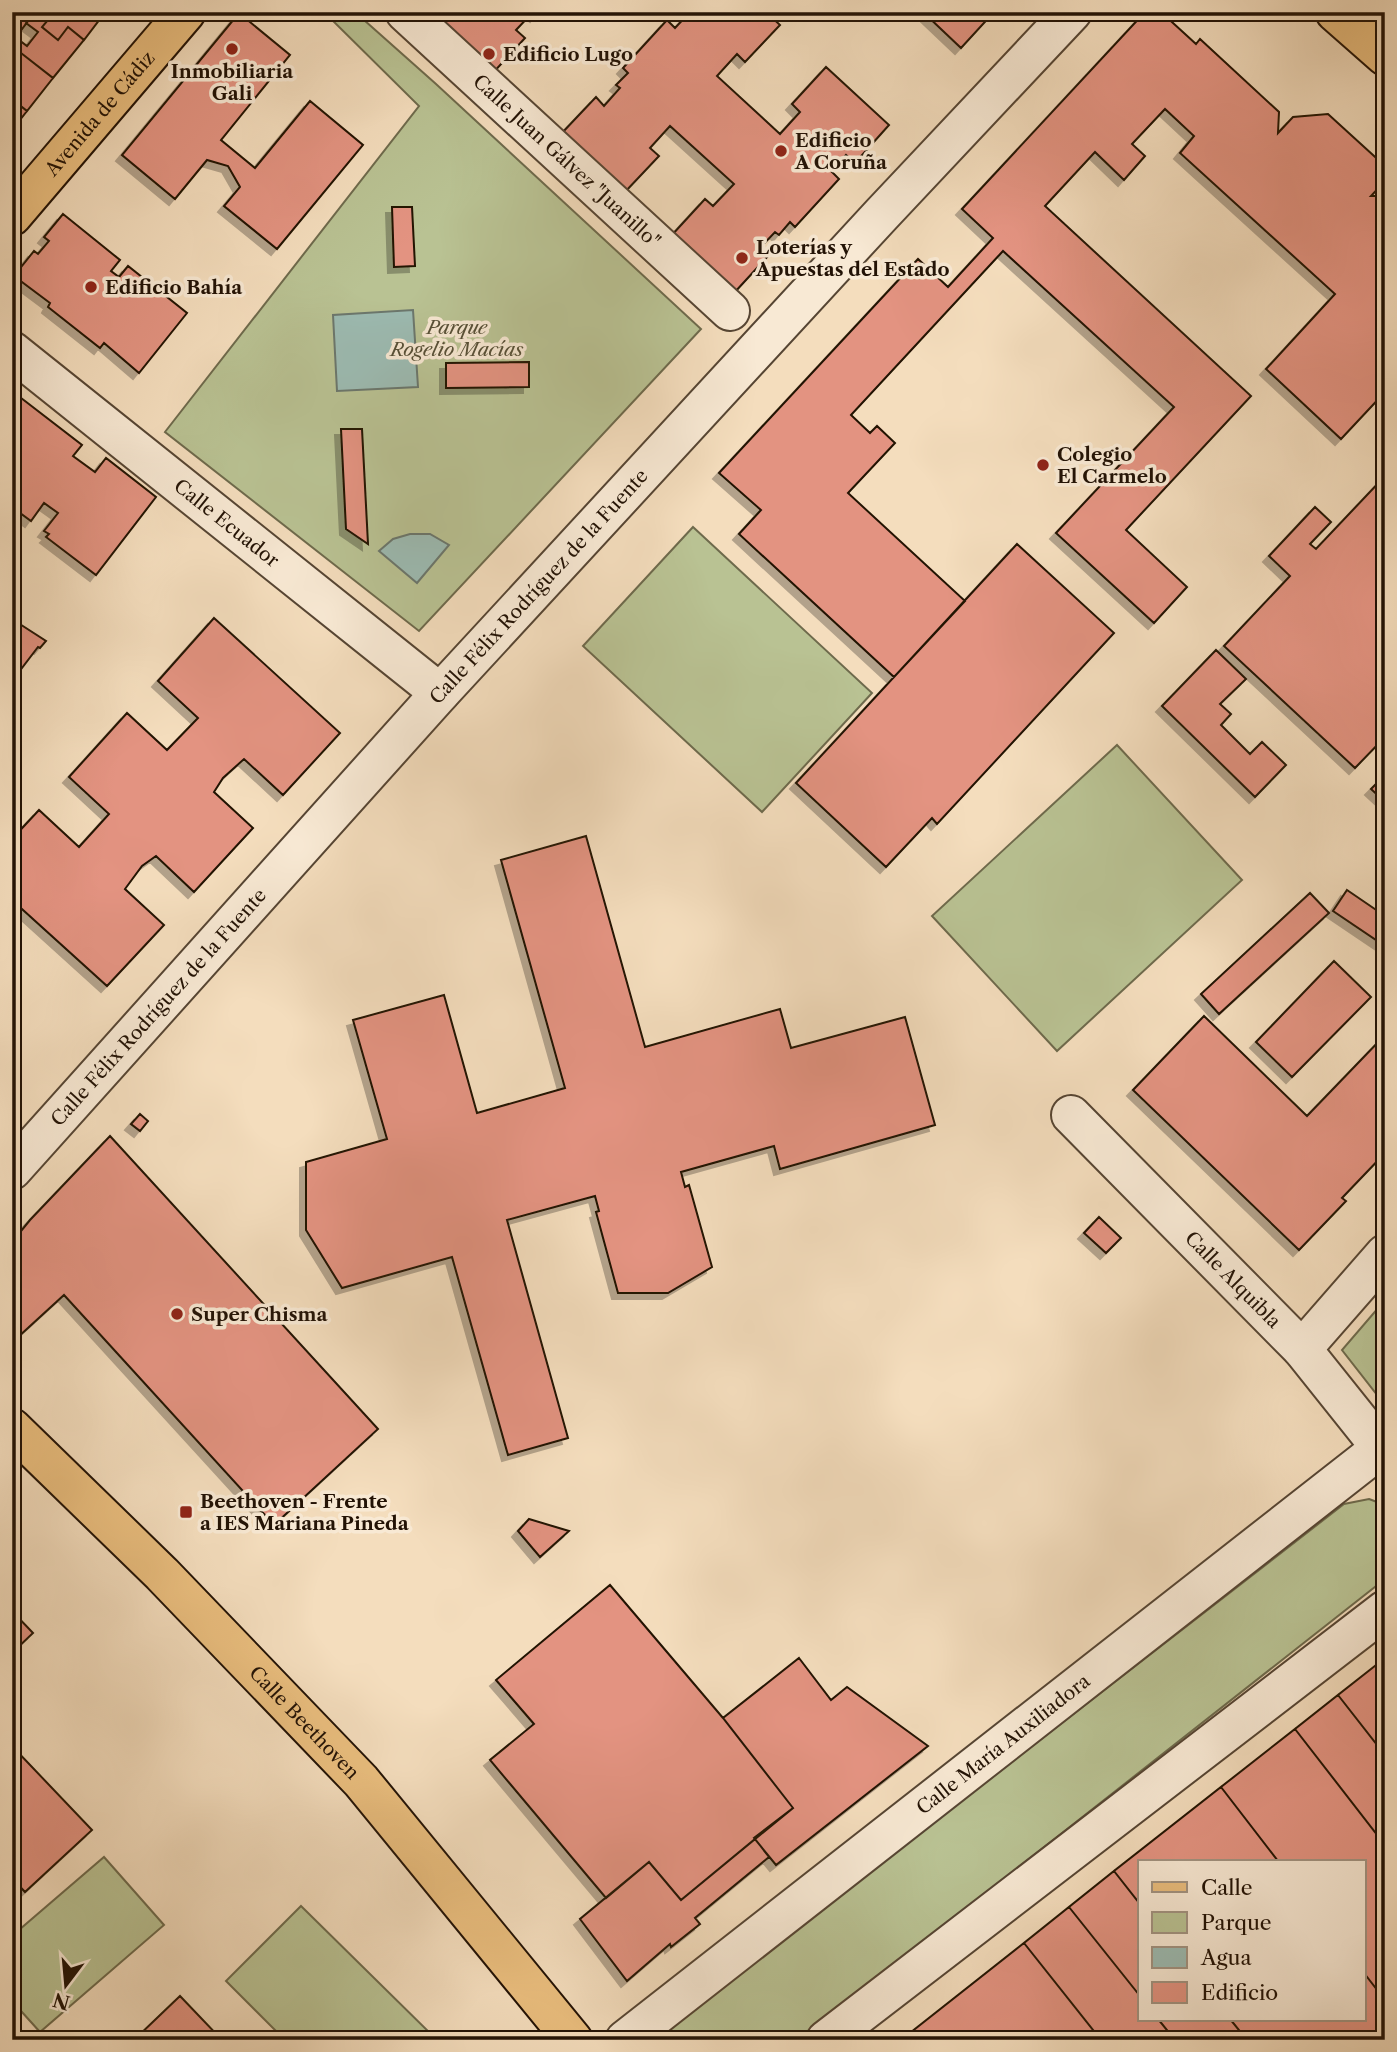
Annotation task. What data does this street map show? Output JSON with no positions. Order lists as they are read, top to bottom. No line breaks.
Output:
{"streets":{"main road":["Avenida de Cádiz","Calle Beethoven"],"street":["Calle Juan Gálvez \"Juanillo\"","Calle Ecuador","Calle Félix Rodríguez de la Fuente","Calle Alquibla","Calle María Auxiliadora"]},"crossings":[["Calle Ecuador","Calle Félix Rodríguez de la Fuente"],["Calle Alquibla","Calle María Auxiliadora"]],"parks":["Parque Rogelio Macías"],"places":{"other":["Inmobiliaria Gali","Edificio Lugo","Edificio A Coruña","Loterías y Apuestas del Estado","Edificio Bahía","Colegio El Carmelo","Super Chisma"],"transit":["Beethoven - Frente a IES Mariana Pineda"]},"legend":["Calle","Parque","Agua","Edificio"],"north":"bottom"}
